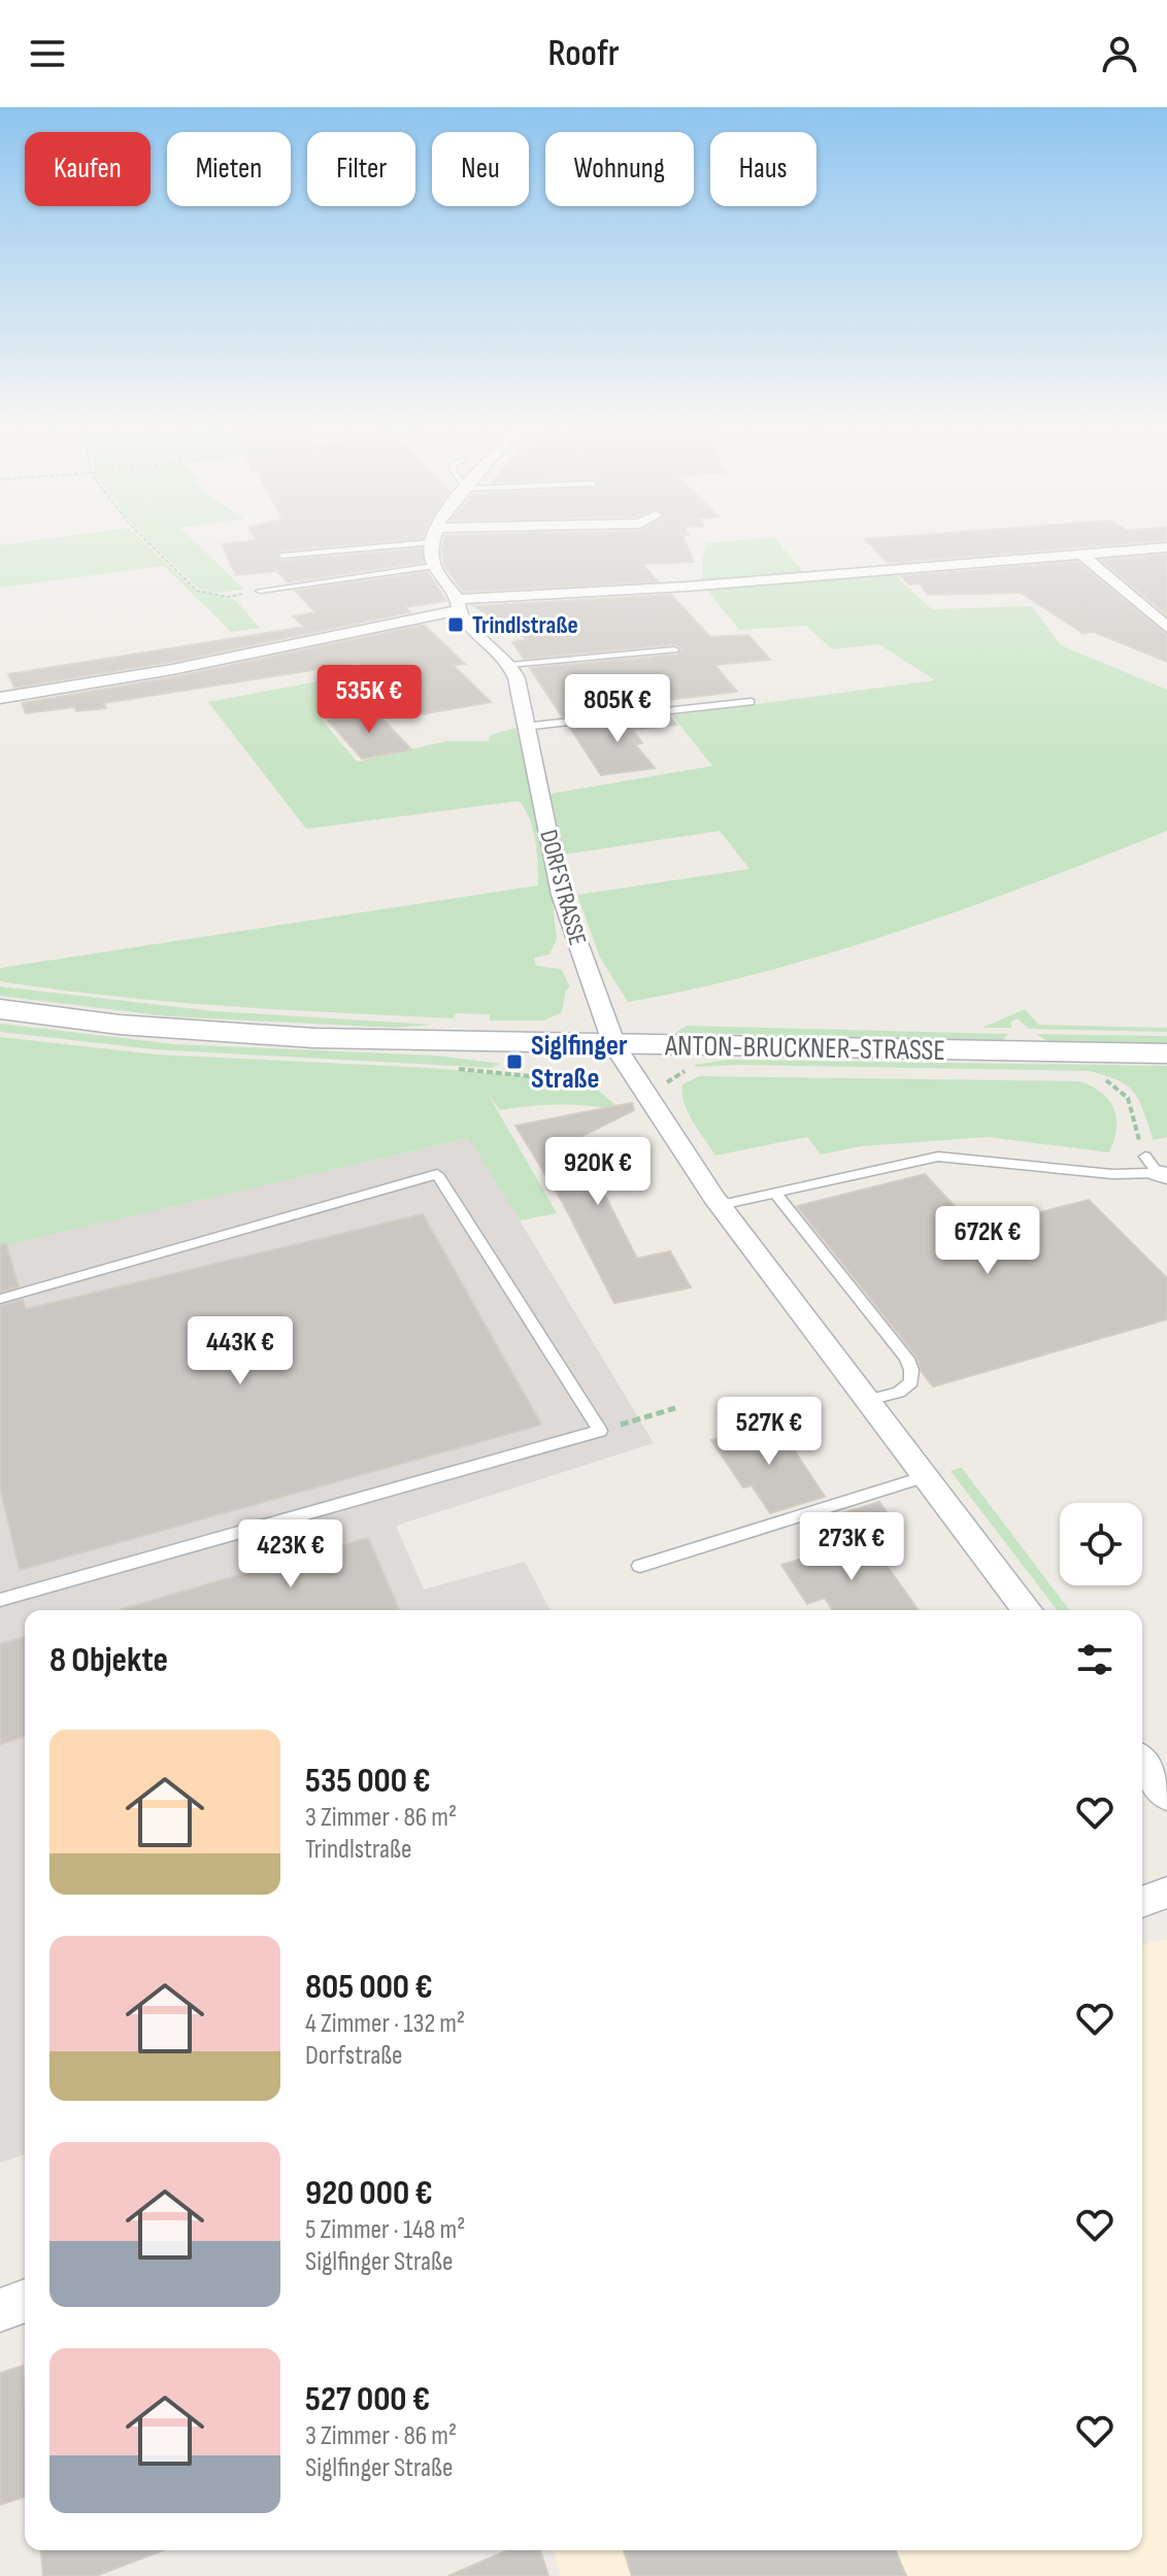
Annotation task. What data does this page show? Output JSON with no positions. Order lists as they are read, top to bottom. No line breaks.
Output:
{"streets":{"main road":["ANTON-BRUCKNER-STRASSE"],"street":["DORFSTRASSE"]},"crossings":[["DORFSTRASSE","ANTON-BRUCKNER-STRASSE"]],"places":{"transit":["Trindlstraße","Siglfinger Straße"]},"page":{"header":"Roofr","chip":["Kaufen","Mieten","Filter","Neu","Wohnung","Haus"],"price":["535K €","805K €","920K €","672K €","443K €","527K €","273K €","423K €"],"heading":"8 Objekte","list":[{"name":"535 000 €","note":"3 Zimmer · 86 m² · Trindlstraße"},{"name":"805 000 €","note":"4 Zimmer · 132 m² · Dorfstraße"},{"name":"920 000 €","note":"5 Zimmer · 148 m² · Siglfinger Straße"},{"name":"527 000 €","note":"3 Zimmer · 86 m² · Siglfinger Straße"}]}}
